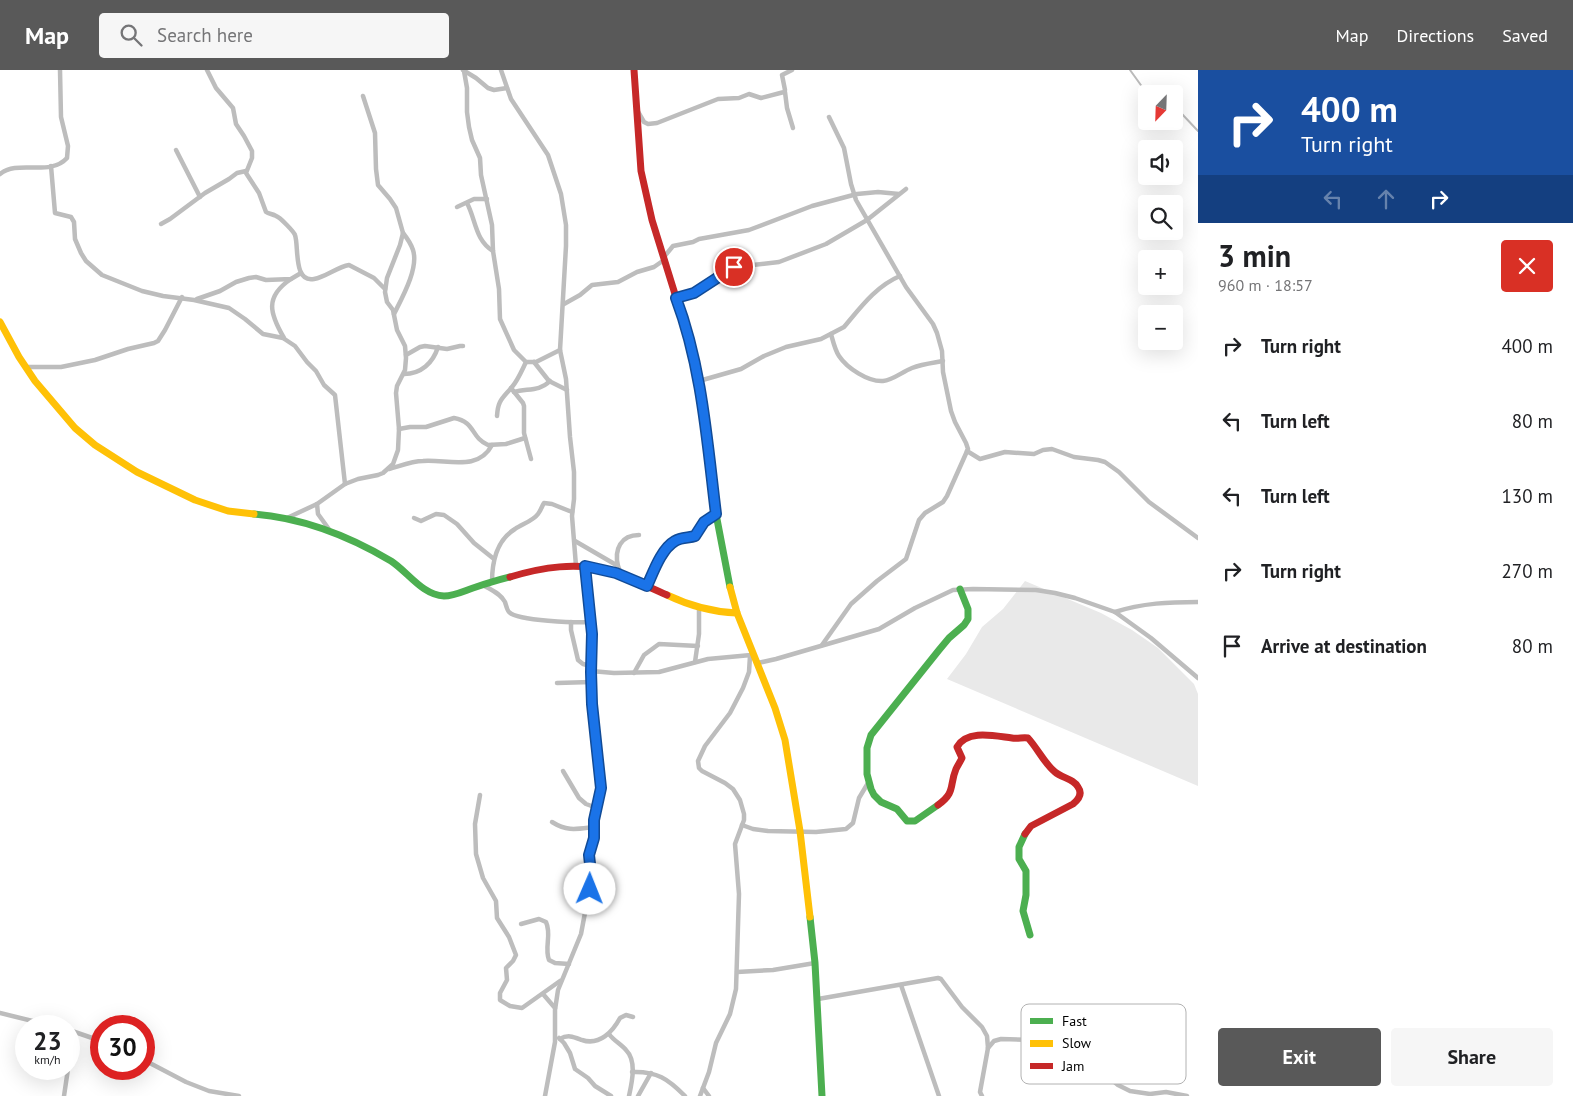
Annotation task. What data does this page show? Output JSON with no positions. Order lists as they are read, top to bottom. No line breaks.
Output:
{"legend":["Fast","Slow","Jam"],"north":"bottom left","page":{"header":"Map","search":"Search here","nav":["Map","Directions","Saved"],"turn":["400 m","Turn right"],"map_buttons":["+","−"],"heading":["3 min","960 m · 18:57"],"list":[{"name":"Turn right","value":"400 m"},{"name":"Turn left","value":"80 m"},{"name":"Turn left","value":"130 m"},{"name":"Turn right","value":"270 m"},{"name":"Arrive at destination","value":"80 m"}],"speed":"23 km/h","limit":"30","buttons":["Exit","Share"]}}
